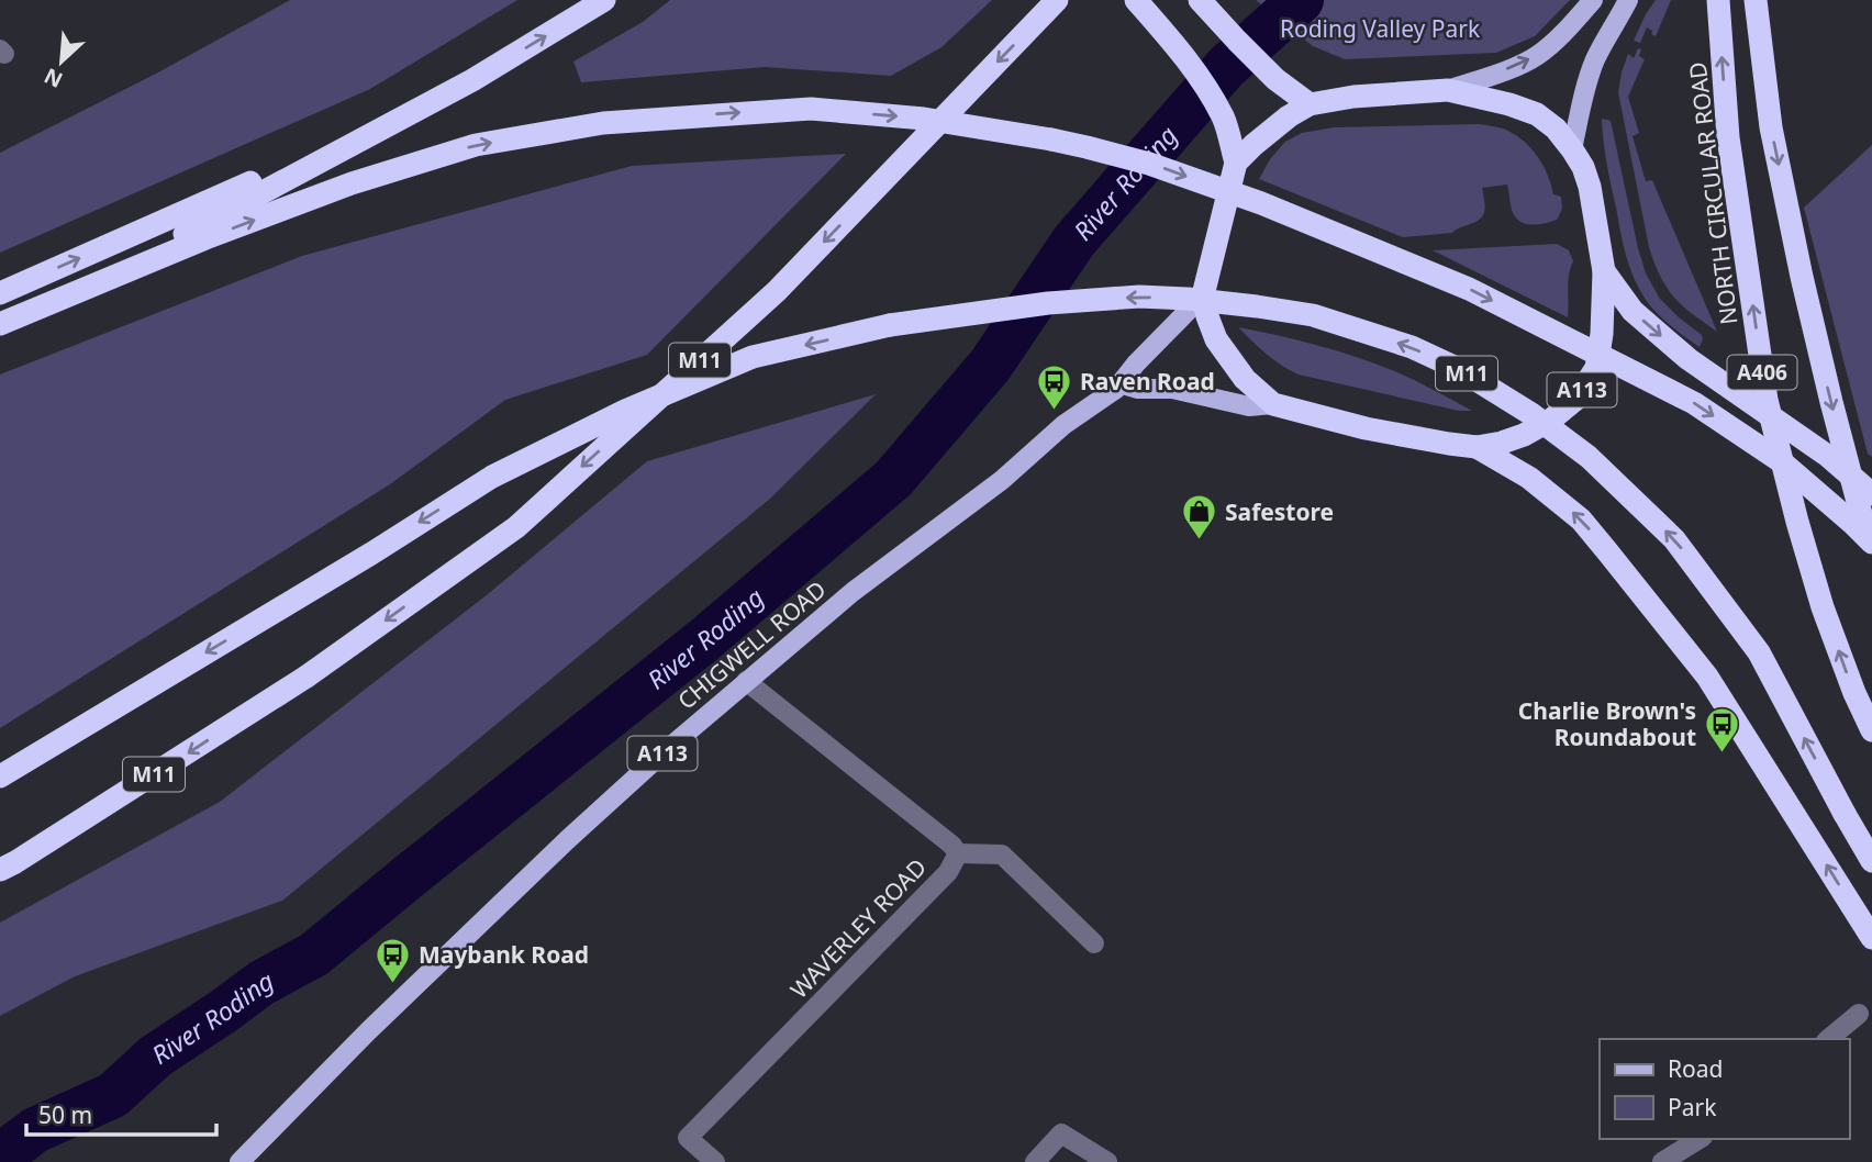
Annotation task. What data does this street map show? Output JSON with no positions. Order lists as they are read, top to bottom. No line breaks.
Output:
{"streets":{"highway":["NORTH CIRCULAR ROAD","M11","A406","A113"],"main road":["CHIGWELL ROAD"],"street":["WAVERLEY ROAD"]},"crossings":[["A406","A113"],["A113","CHIGWELL ROAD"],["CHIGWELL ROAD","WAVERLEY ROAD"]],"water":["River Roding"],"parks":["Roding Valley Park"],"places":{"bus stop":["Raven Road","Charlie Brown's Roundabout","Maybank Road"],"shop":["Safestore"]},"legend":["Road","Park"],"scale_bar":"50 m","north":"bottom left"}
